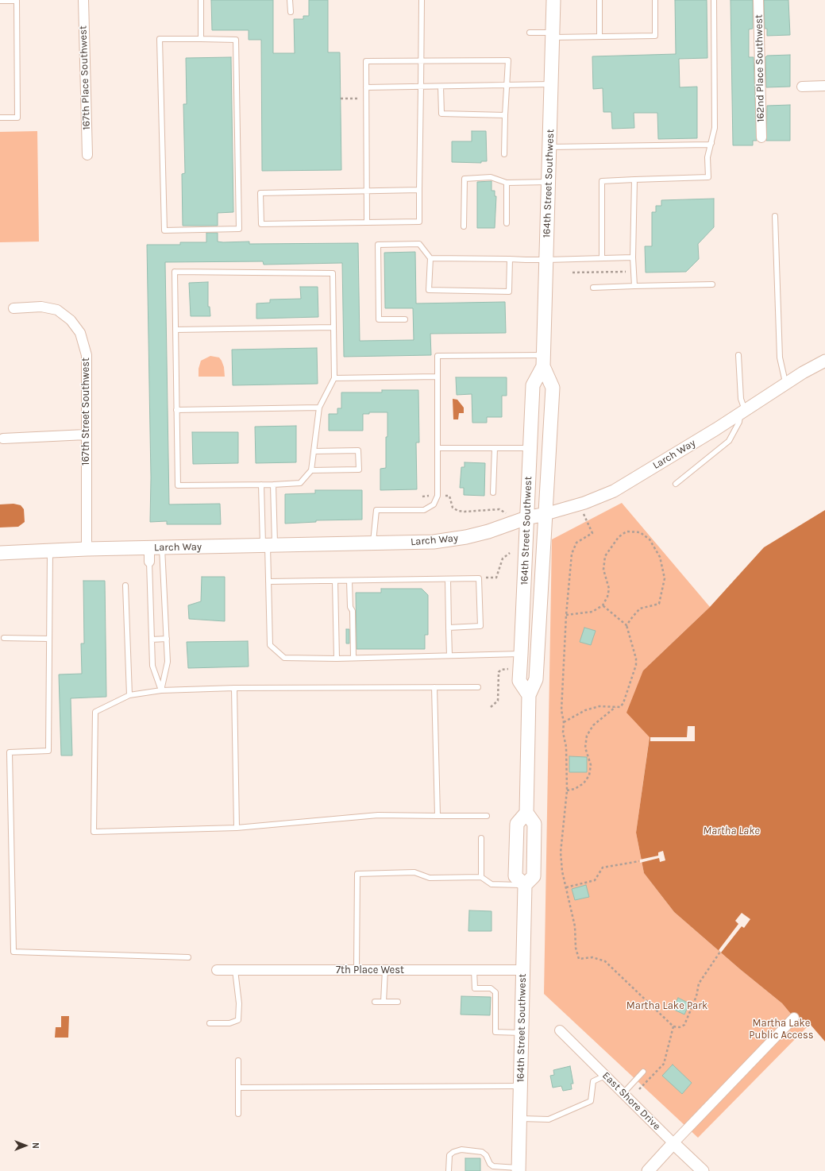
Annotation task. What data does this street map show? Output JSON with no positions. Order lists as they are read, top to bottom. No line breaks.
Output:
{"streets":{"main road":["164th Street Southwest","Larch Way"],"street":["162nd Place Southwest","167th Place Southwest","167th Street Southwest","7th Place West","East Shore Drive"]},"crossings":[["164th Street Southwest","Larch Way"],["164th Street Southwest","7th Place West"],["167th Street Southwest","Larch Way"]],"water":["Martha Lake"],"parks":["Martha Lake Park","Martha Lake Public Access"],"north":"right"}
